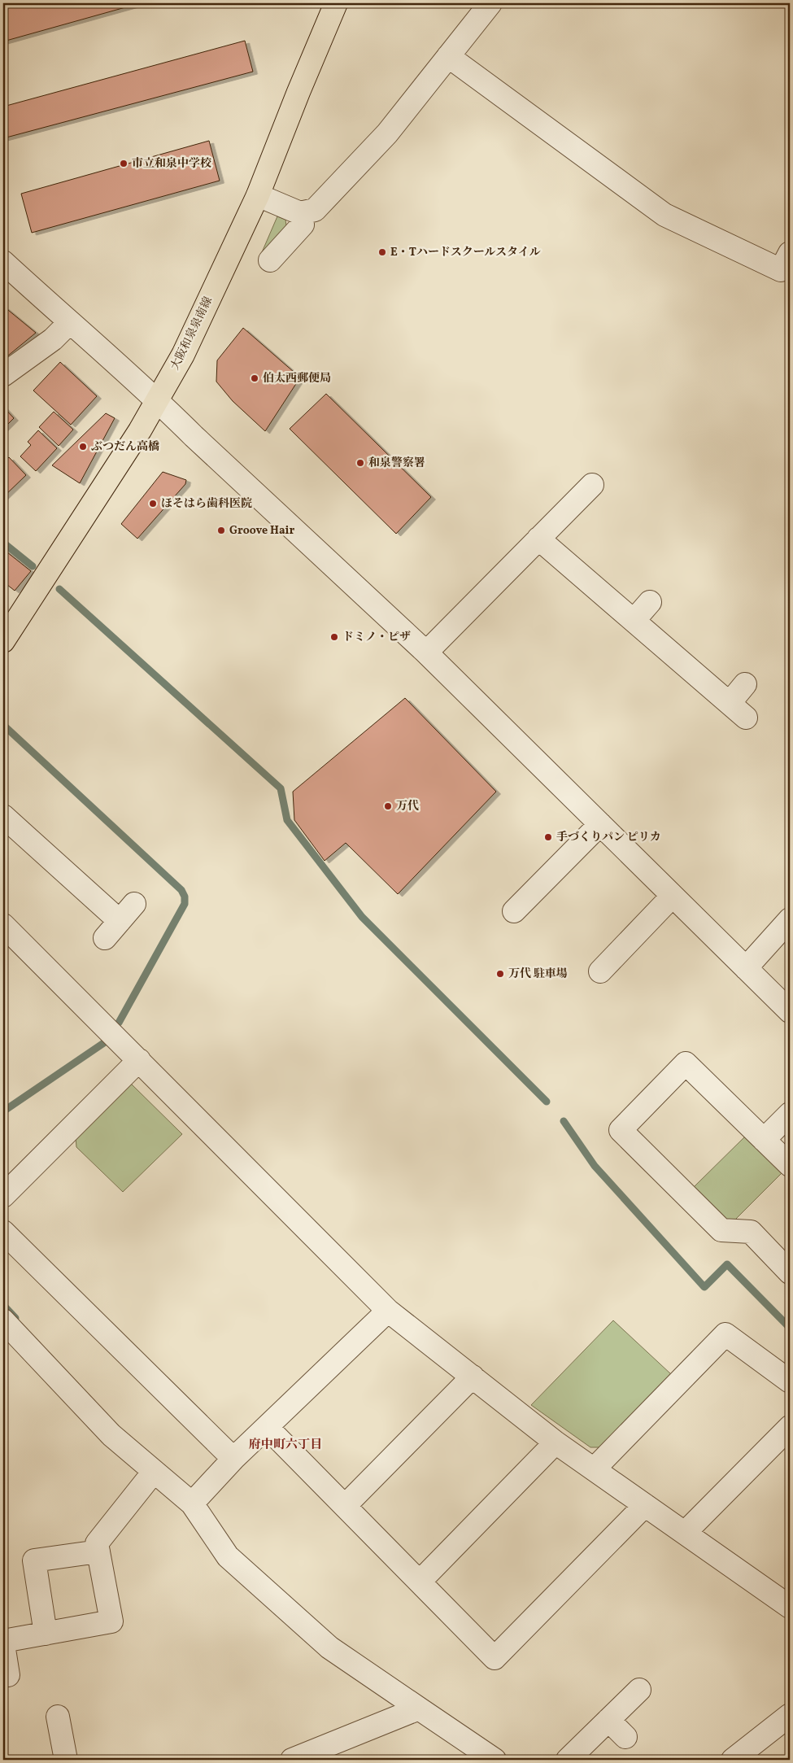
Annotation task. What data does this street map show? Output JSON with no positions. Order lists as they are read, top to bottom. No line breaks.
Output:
{"streets":{"main road":["大阪和泉泉南線"]},"districts":["府中町六丁目"],"places":["市立和泉中学校","E・Tハードスクールスタイル","伯太西郵便局","ぶつだん高橋","和泉警察署","ほそはら歯科医院","Groove Hair","ドミノ・ピザ","万代","手づくりパン ピリカ","万代 駐車場"]}
